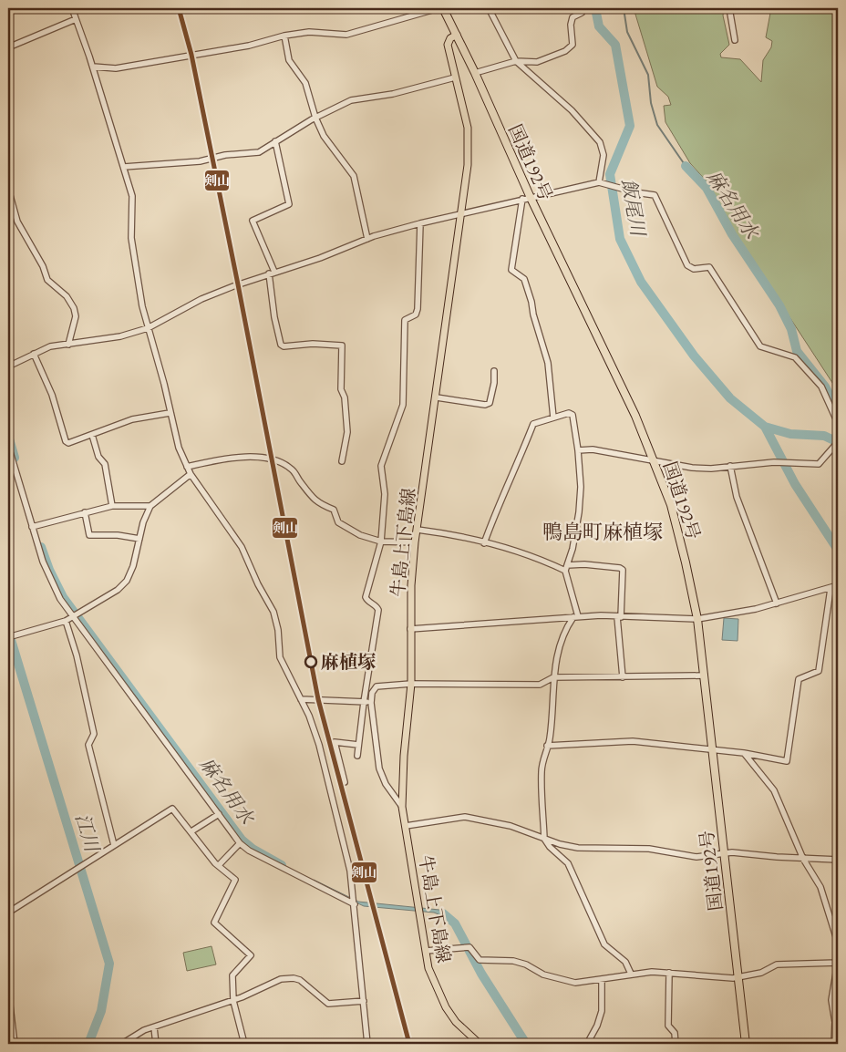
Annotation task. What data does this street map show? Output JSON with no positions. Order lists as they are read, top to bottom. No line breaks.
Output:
{"streets":{"highway":["国道192号"],"main road":["牛島上下島線"]},"crossings":[["国道192号","牛島上下島線"]],"districts":["鴨島町麻植塚"],"water":["麻名用水","飯尾川","江川"],"places":["麻植塚"],"lines":["transit line 剣山"]}
